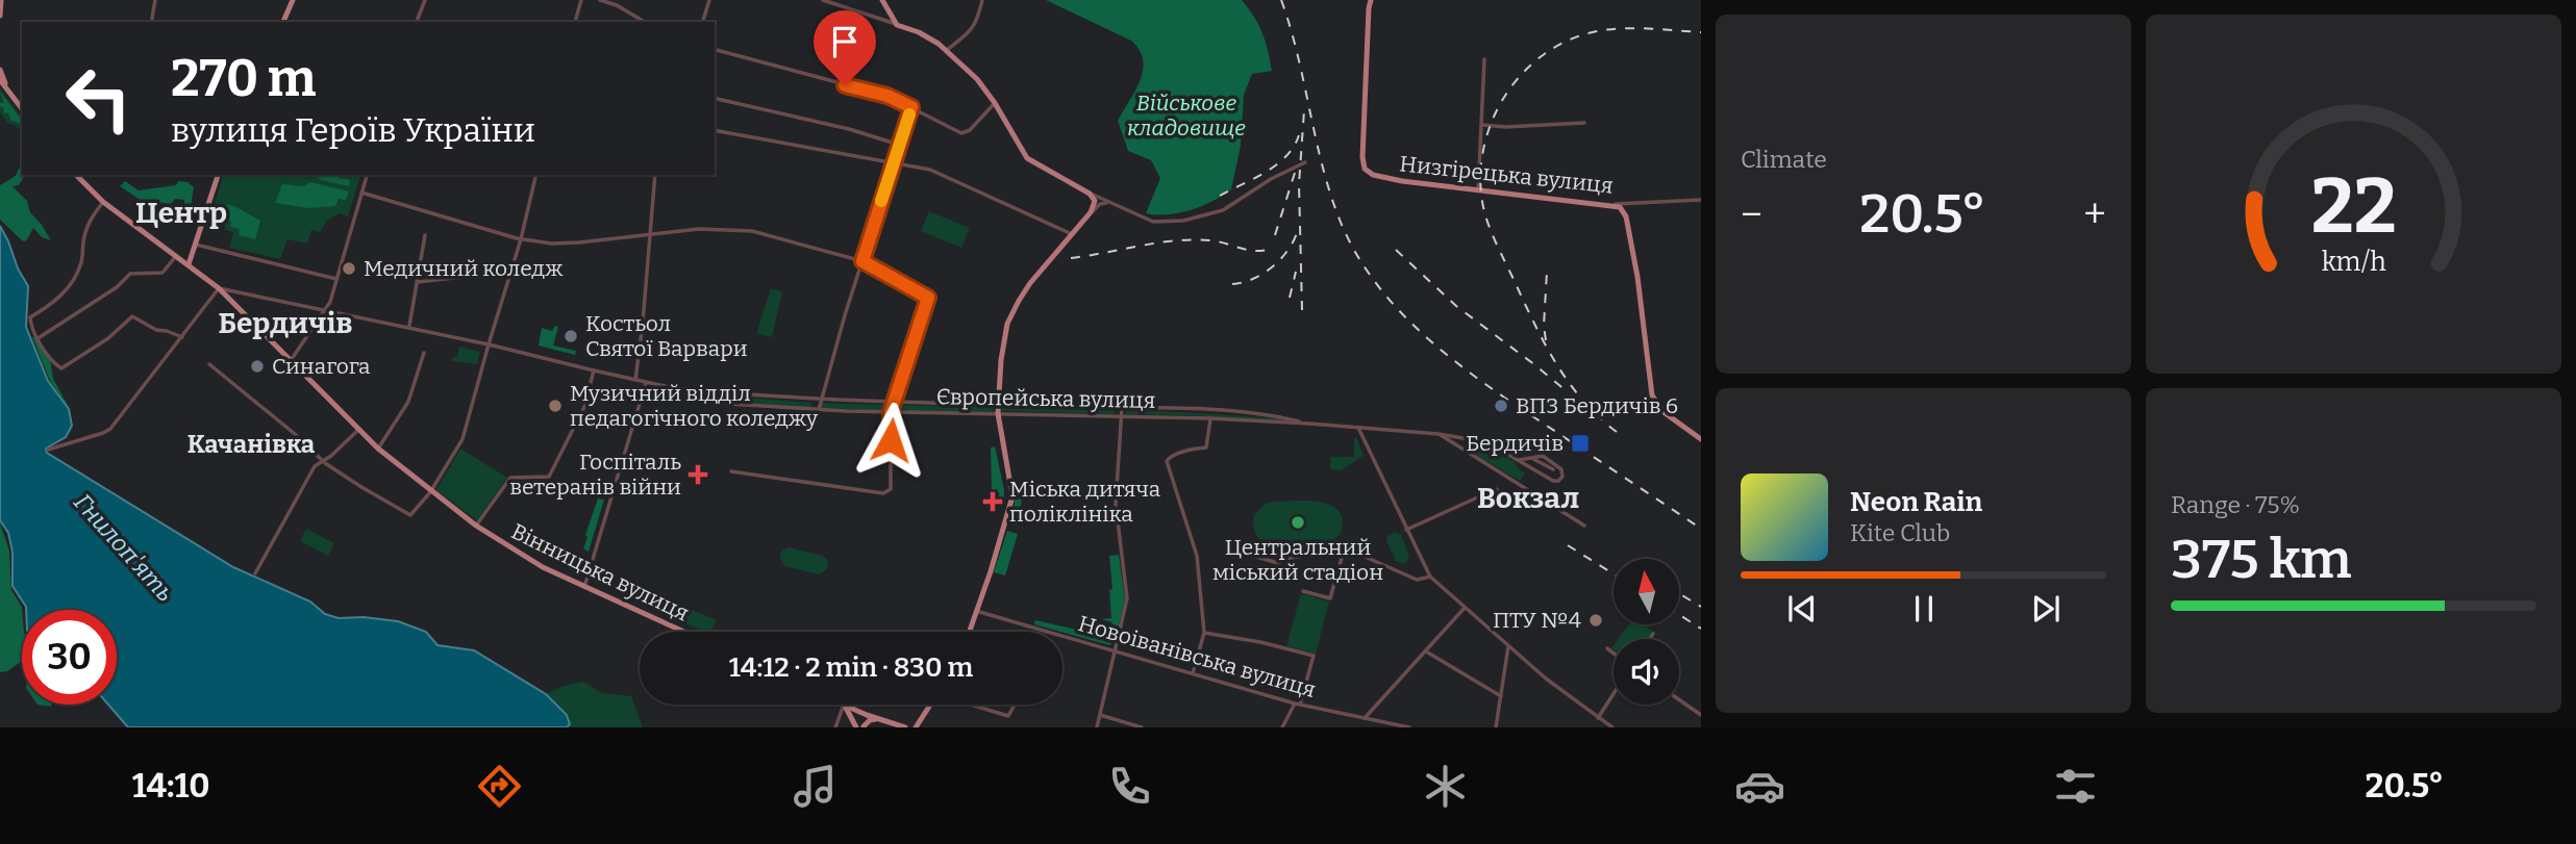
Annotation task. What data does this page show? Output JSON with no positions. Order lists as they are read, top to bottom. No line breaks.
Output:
{"streets":{"main road":["Низгірецька вулиця","Вінницька вулиця"],"street":["Європейська вулиця","Новоіванівська вулиця"]},"crossings":[["Європейська вулиця","Вінницька вулиця"]],"districts":["Центр","Бердичів","Качанівка","Вокзал"],"water":["Гнилоп'ять"],"parks":["Військове кладовище"],"places":{"other":["Медичний коледж","Костьол Святої Варвари","Синагога","Музичний відділ педагогічного коледжу","ВПЗ Бердичів 6","Центральний міський стадіон","ПТУ №4"],"transit":["Бердичів"],"health":["Госпіталь ветеранів війни","Міська дитяча поліклініка"]},"north":"top","page":{"tile":["Climate",["Range · 75%","375 km"]],"turn":["270 m","вулиця Героїв України"],"heat":["−","20.5°","+"],"song":["Neon Rain","Kite Club"],"limit":"30","trip":"14:12 · 2 min · 830 m","tabs":["14:10","20.5°"],"gauge":["22","km/h"]}}
